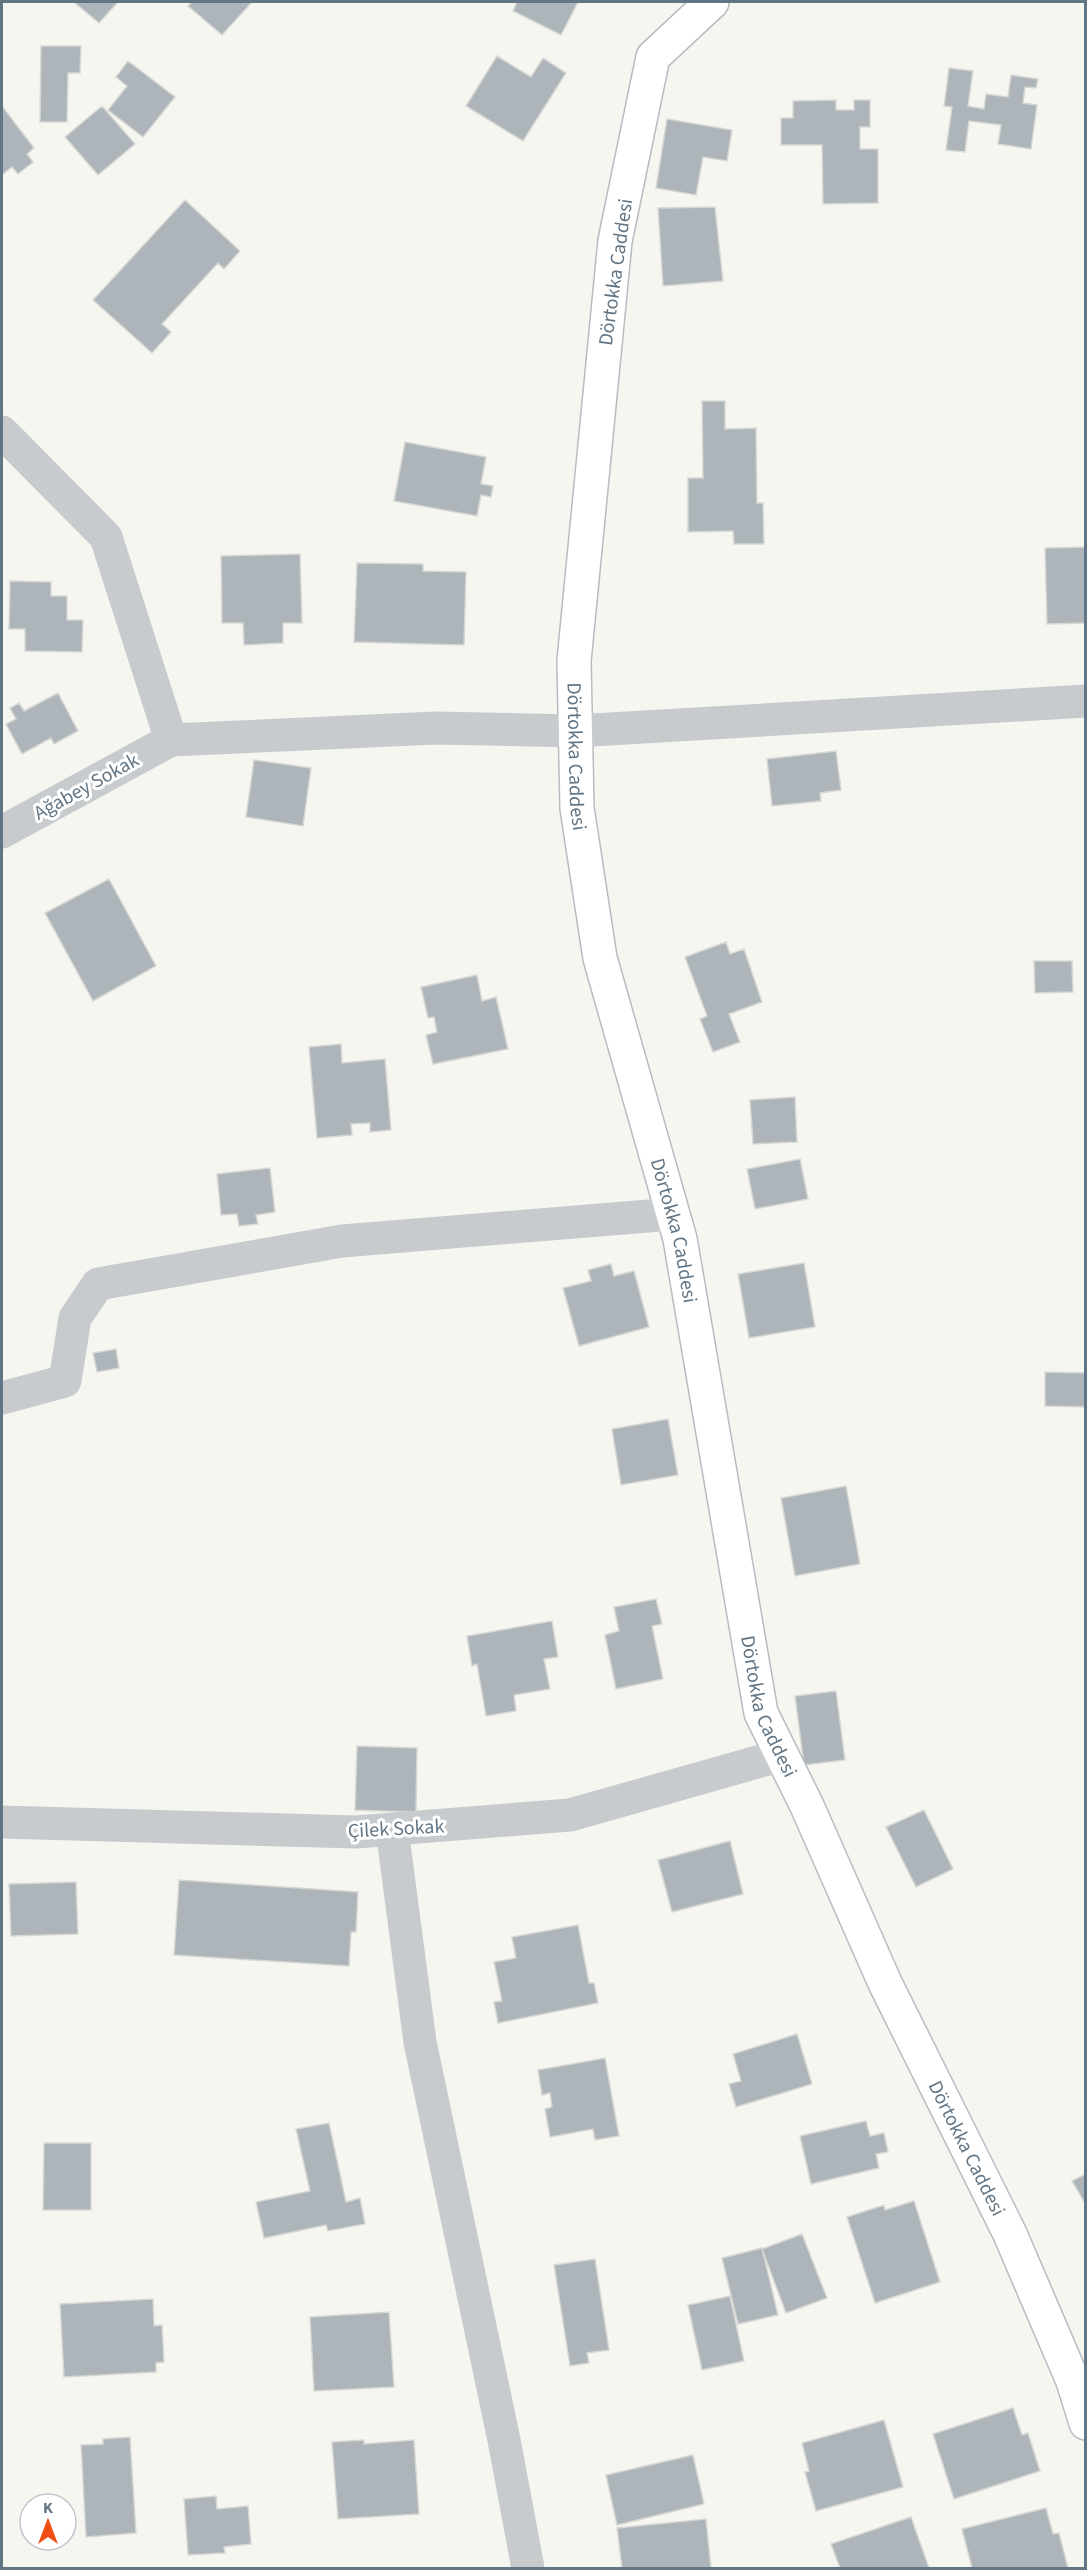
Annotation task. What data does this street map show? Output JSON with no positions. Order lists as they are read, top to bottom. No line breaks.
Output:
{"streets":{"street":["Dörtokka Caddesi","Ağabey Sokak","Çilek Sokak"]},"crossings":[["Dörtokka Caddesi","Çilek Sokak"]],"north":"top"}
